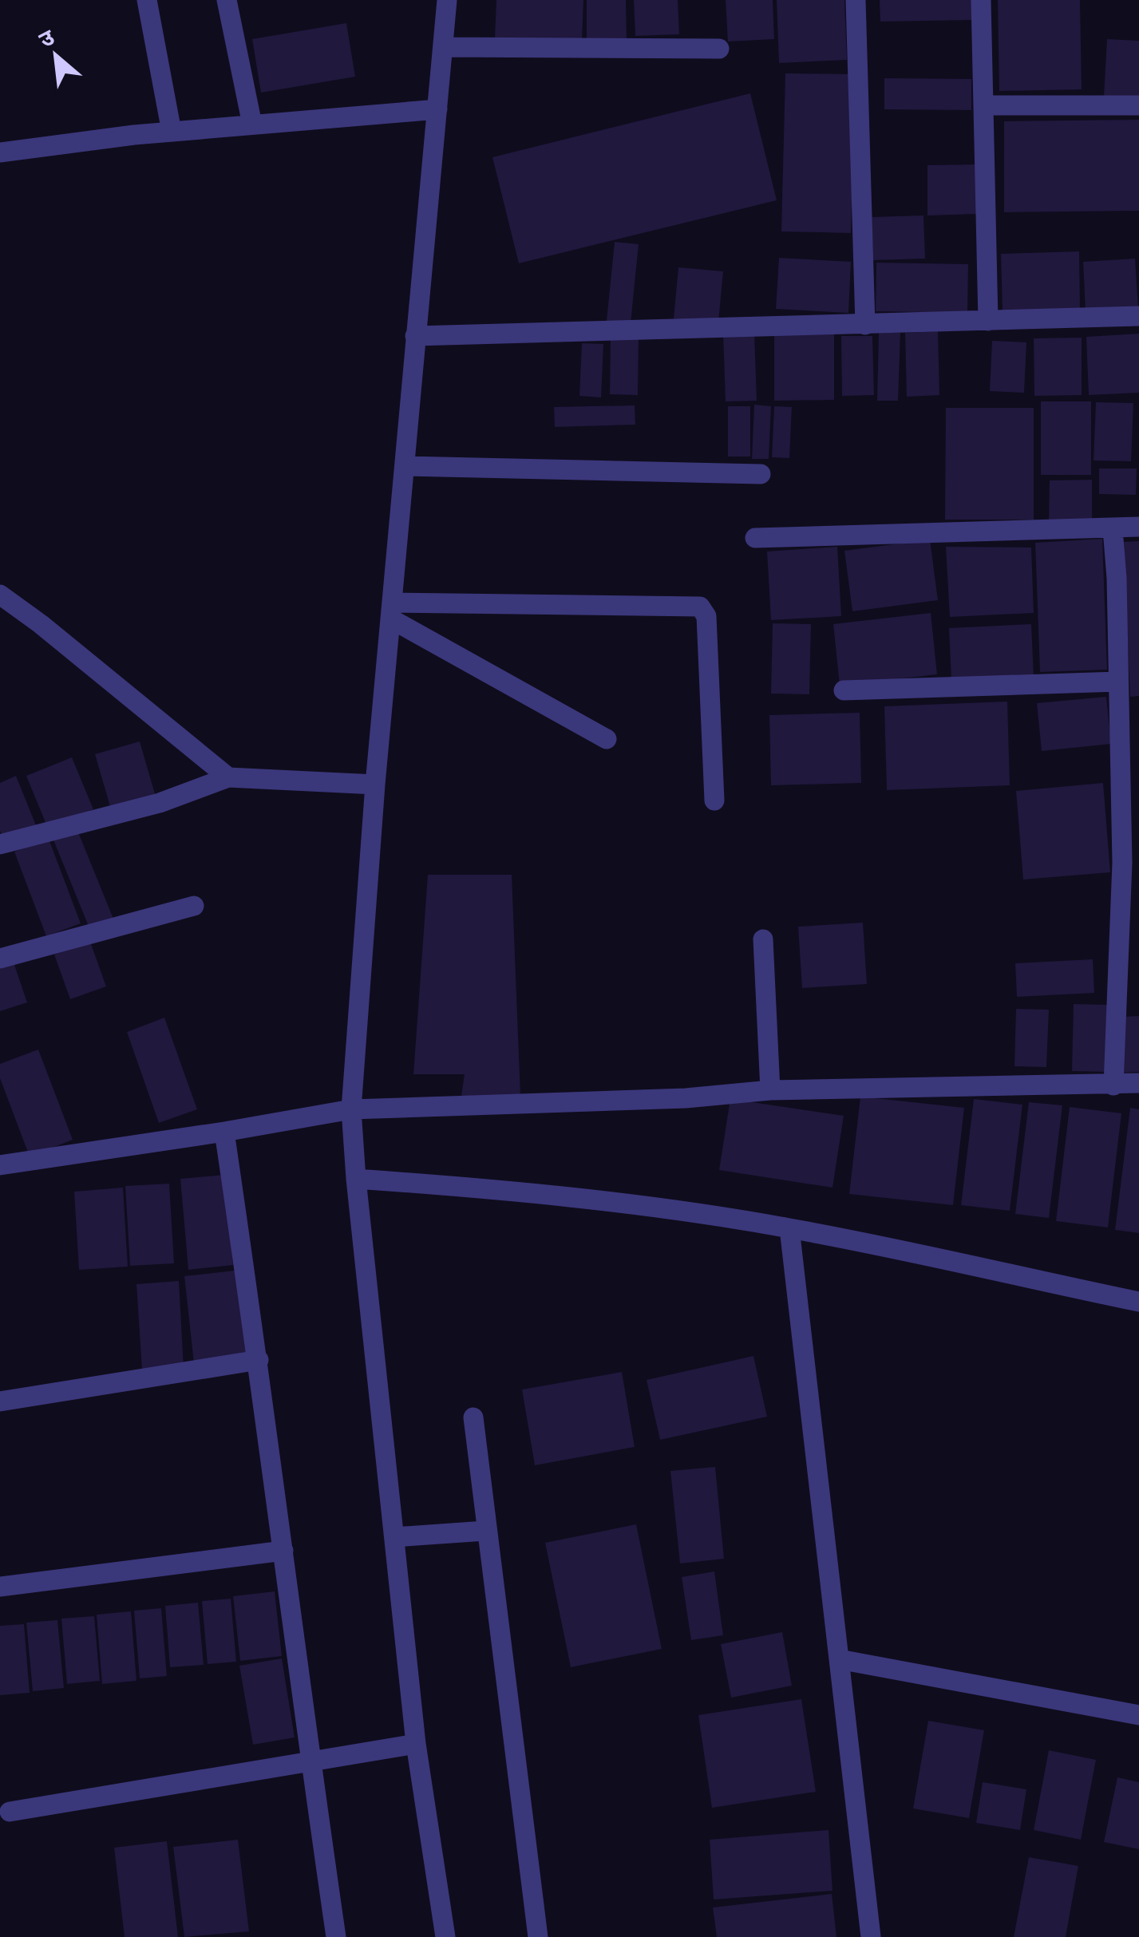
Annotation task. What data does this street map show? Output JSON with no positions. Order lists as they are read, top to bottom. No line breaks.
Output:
{"north":"top left"}
